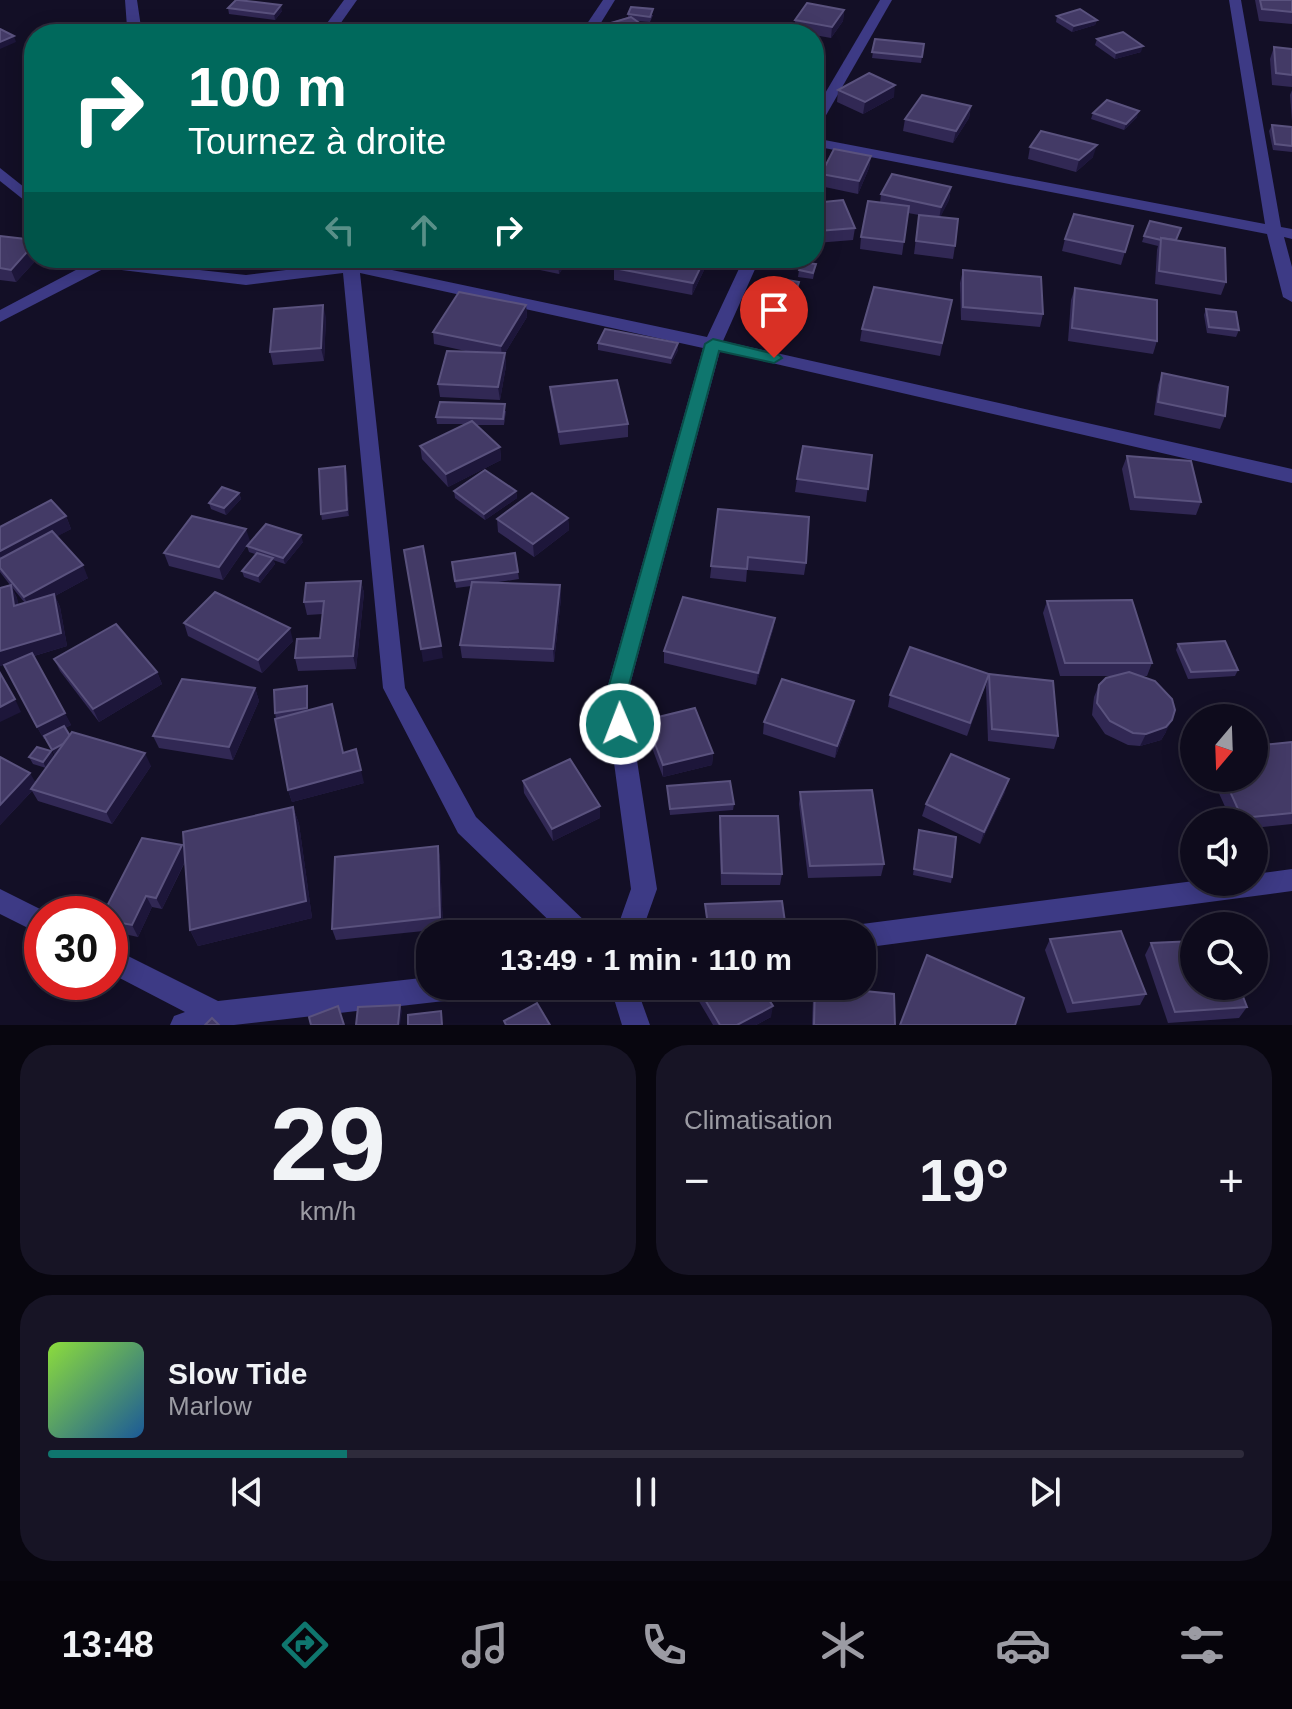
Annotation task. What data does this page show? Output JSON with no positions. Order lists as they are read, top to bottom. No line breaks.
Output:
{"north":"bottom","page":{"turn":["100 m","Tournez à droite"],"limit":"30","trip":"13:49 · 1 min · 110 m","tile":[["29","km/h"],"Climatisation"],"heat":["−","19°","+"],"song":["Slow Tide","Marlow"],"tabs":"13:48"}}
